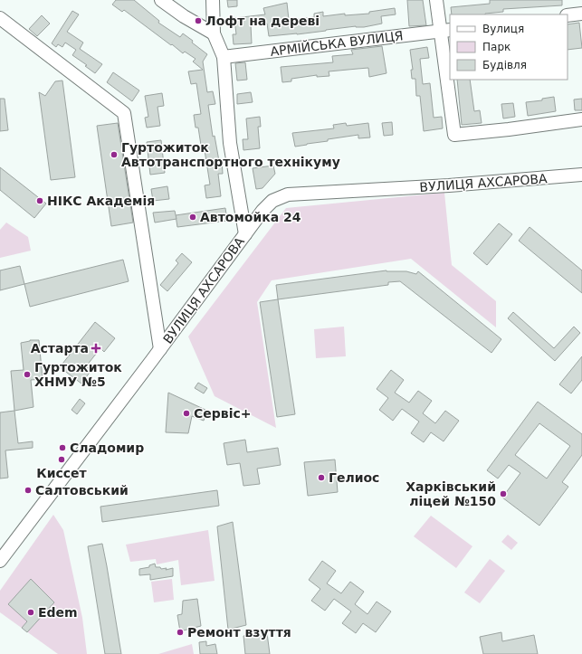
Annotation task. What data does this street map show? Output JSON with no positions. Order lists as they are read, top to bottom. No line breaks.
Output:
{"streets":{"street":["АРМІЙСЬКА ВУЛИЦЯ","ВУЛИЦЯ АХСАРОВА"]},"places":{"other":["Лофт на дереві","Гуртожиток Автотранспортного технікуму","НІКС Академія","Автомойка 24","Гуртожиток ХНМУ №5","Сервіс+","Сладомир","Киссет","Гелиос","Салтовський","Харківський ліцей №150","Edem","Ремонт взуття"],"health":["Астарта"]},"legend":["Вулиця","Парк","Будівля"]}
